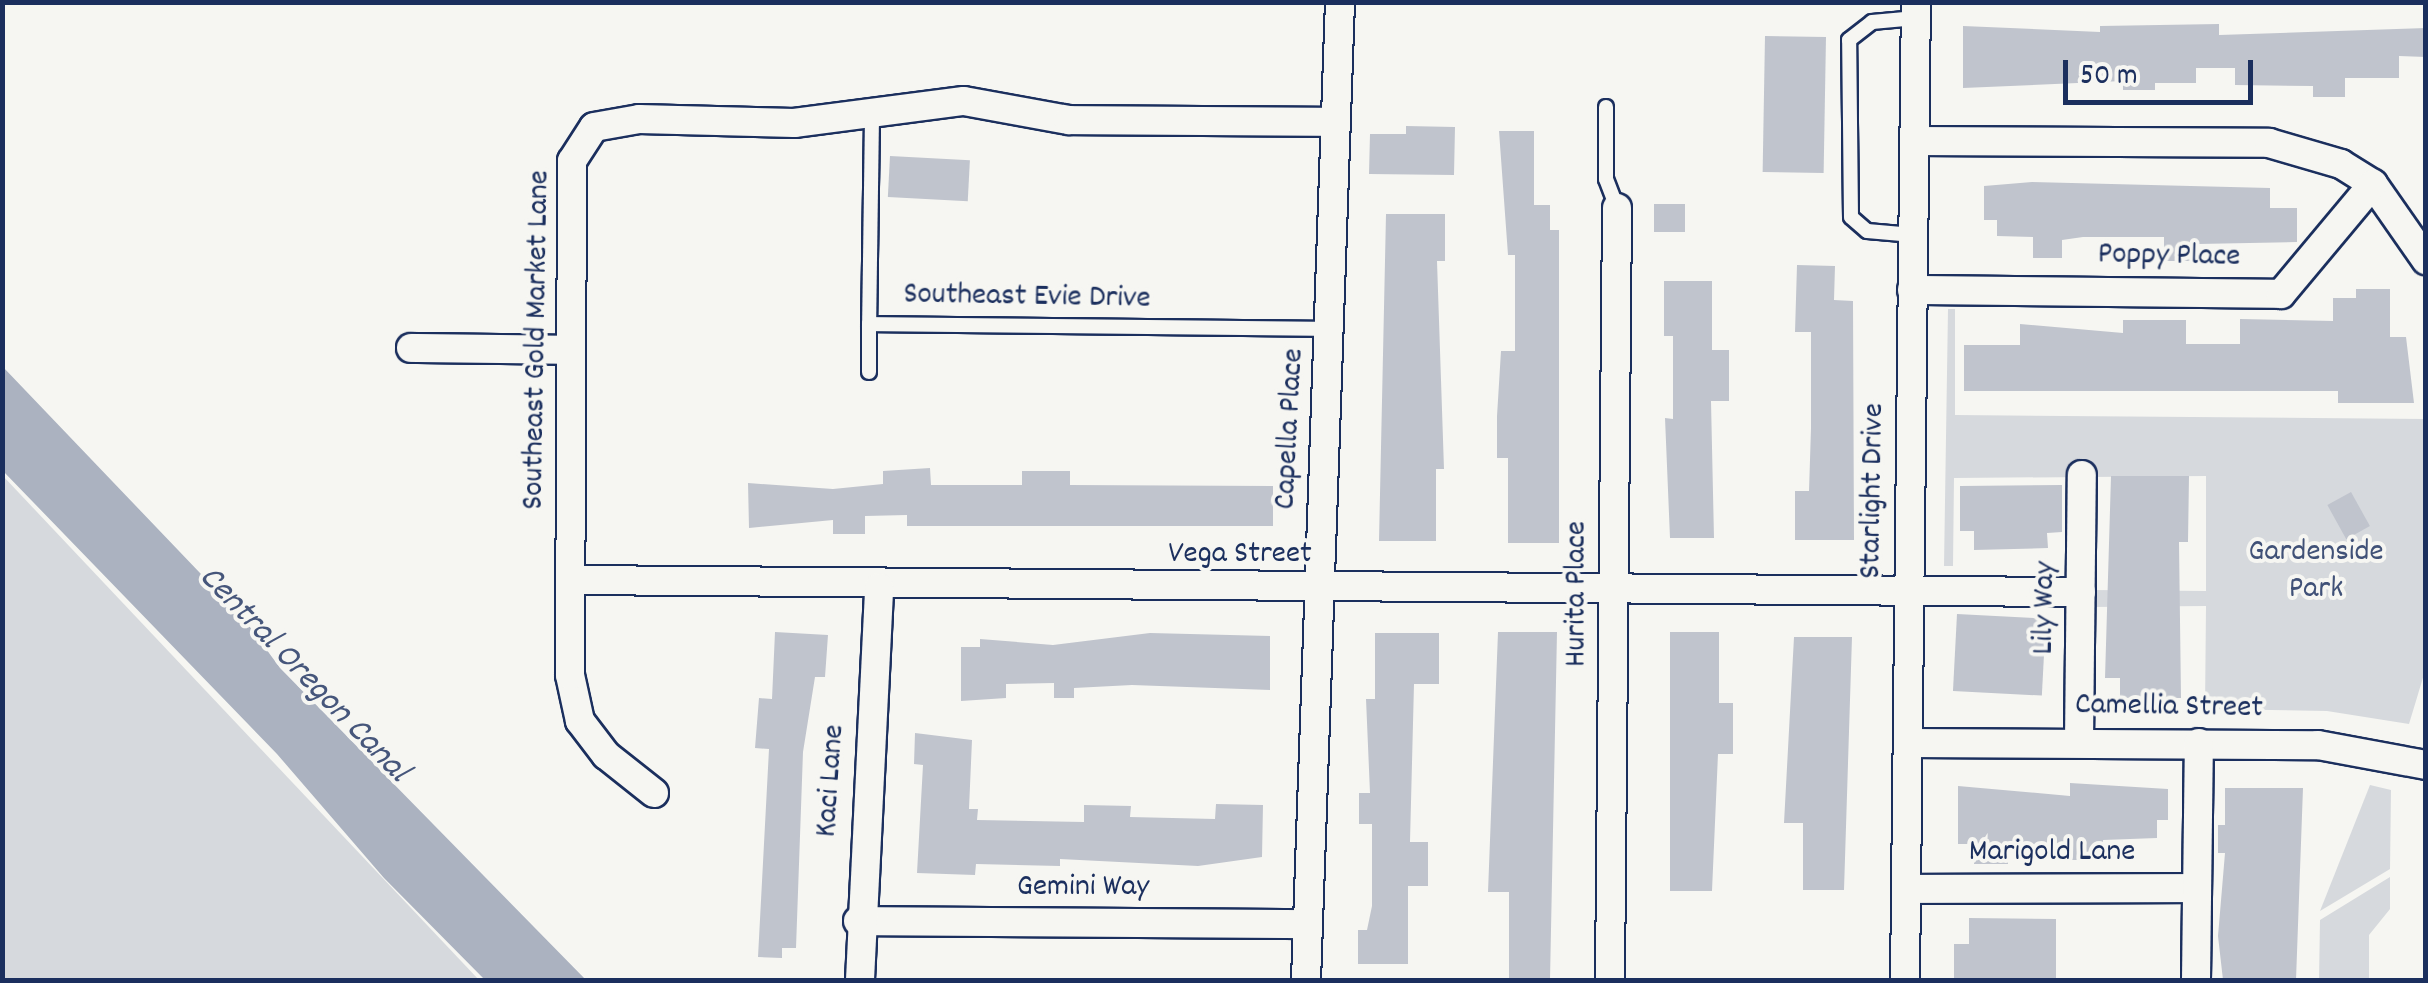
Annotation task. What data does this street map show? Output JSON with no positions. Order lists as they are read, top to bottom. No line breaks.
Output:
{"streets":{"street":["Poppy Place","Southeast Gold Market Lane","Capella Place","Starlight Drive","Vega Street","Hurita Place","Lily Way","Camellia Street","Kaci Lane","Marigold Lane","Gemini Way"],"lane":["Southeast Evie Drive"]},"crossings":[["Poppy Place","Starlight Drive"],["Southeast Evie Drive","Southeast Gold Market Lane"],["Southeast Evie Drive","Capella Place"],["Southeast Gold Market Lane","Capella Place"],["Southeast Gold Market Lane","Vega Street"],["Capella Place","Vega Street"],["Capella Place","Gemini Way"],["Starlight Drive","Vega Street"],["Starlight Drive","Camellia Street"],["Starlight Drive","Marigold Lane"],["Vega Street","Hurita Place"],["Vega Street","Lily Way"],["Vega Street","Kaci Lane"],["Lily Way","Camellia Street"],["Kaci Lane","Gemini Way"]],"water":["Central Oregon Canal"],"parks":["Gardenside Park"],"scale_bar":"50 m"}
